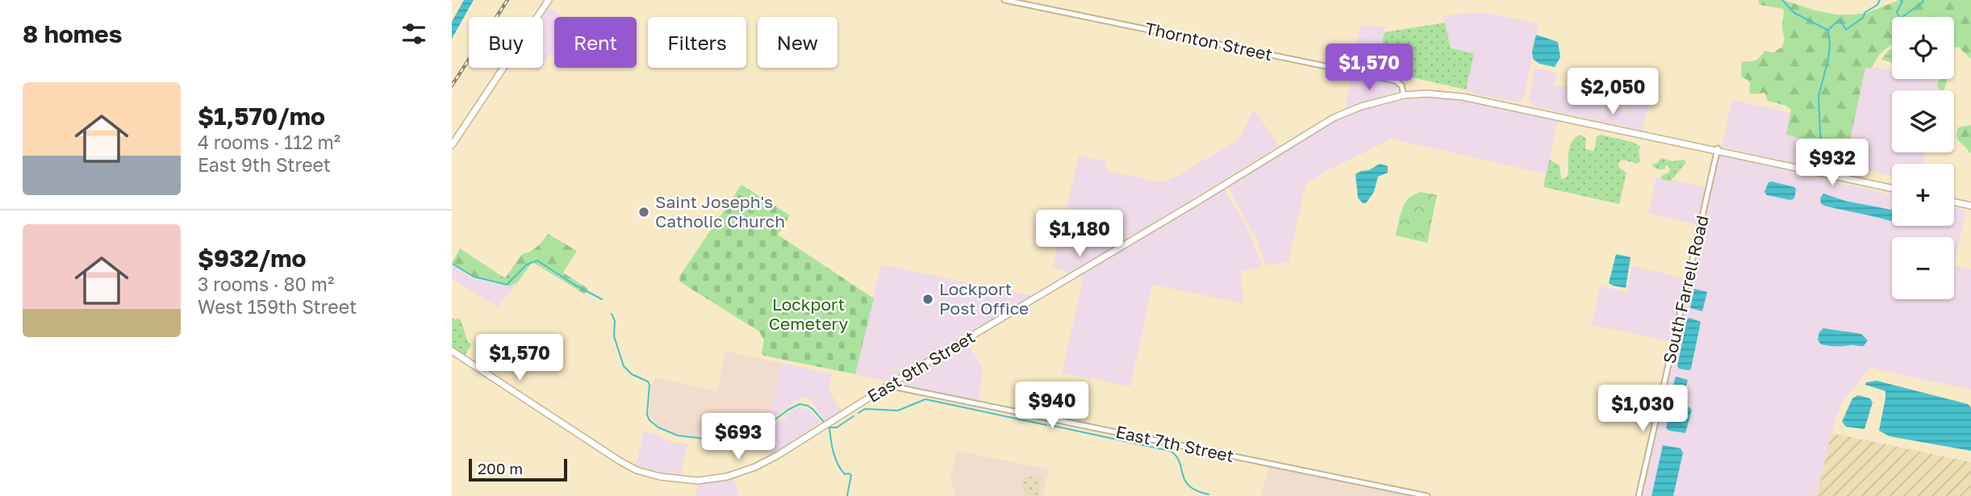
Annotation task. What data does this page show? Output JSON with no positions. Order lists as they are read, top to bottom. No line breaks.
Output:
{"streets":{"main road":["East 9th Street"],"street":["Thornton Street","South Farrell Road","East 7th Street"]},"crossings":[["Thornton Street","East 9th Street"],["South Farrell Road","East 9th Street"],["East 9th Street","East 7th Street"]],"parks":["Lockport Cemetery"],"places":["Saint Joseph's Catholic Church","Lockport Post Office"],"scale_bar":"200 m","page":{"heading":"8 homes","map_buttons":["+","−"],"chip":["Buy","Rent","Filters","New"],"price":["$1,570","$2,050","$932","$1,180","$1,570","$940","$1,030","$693"],"list":[{"name":"$1,570/mo","note":"4 rooms · 112 m² · East 9th Street"},{"name":"$932/mo","note":"3 rooms · 80 m² · West 159th Street"}],"scale":"200 m"}}
